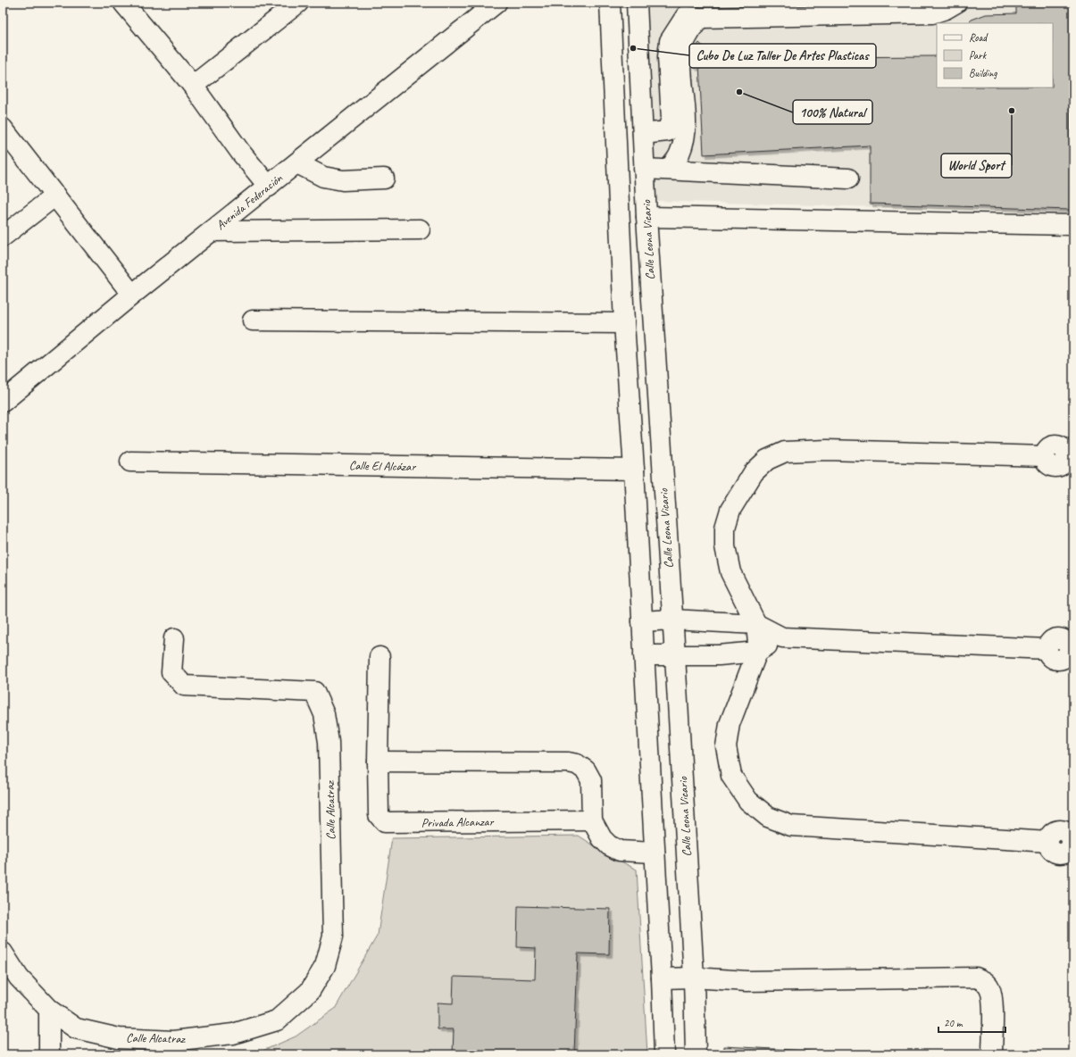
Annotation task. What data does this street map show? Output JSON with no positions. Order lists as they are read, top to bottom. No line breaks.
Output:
{"streets":{"street":["Avenida Federación","Calle Leona Vicario","Calle El Alcázar","Calle Alcatraz","Privada Alcanzar"]},"places":["Cubo De Luz Taller De Artes Plasticas","100% Natural","World Sport"],"legend":["Road","Park","Building"],"scale_bar":"20 m"}
